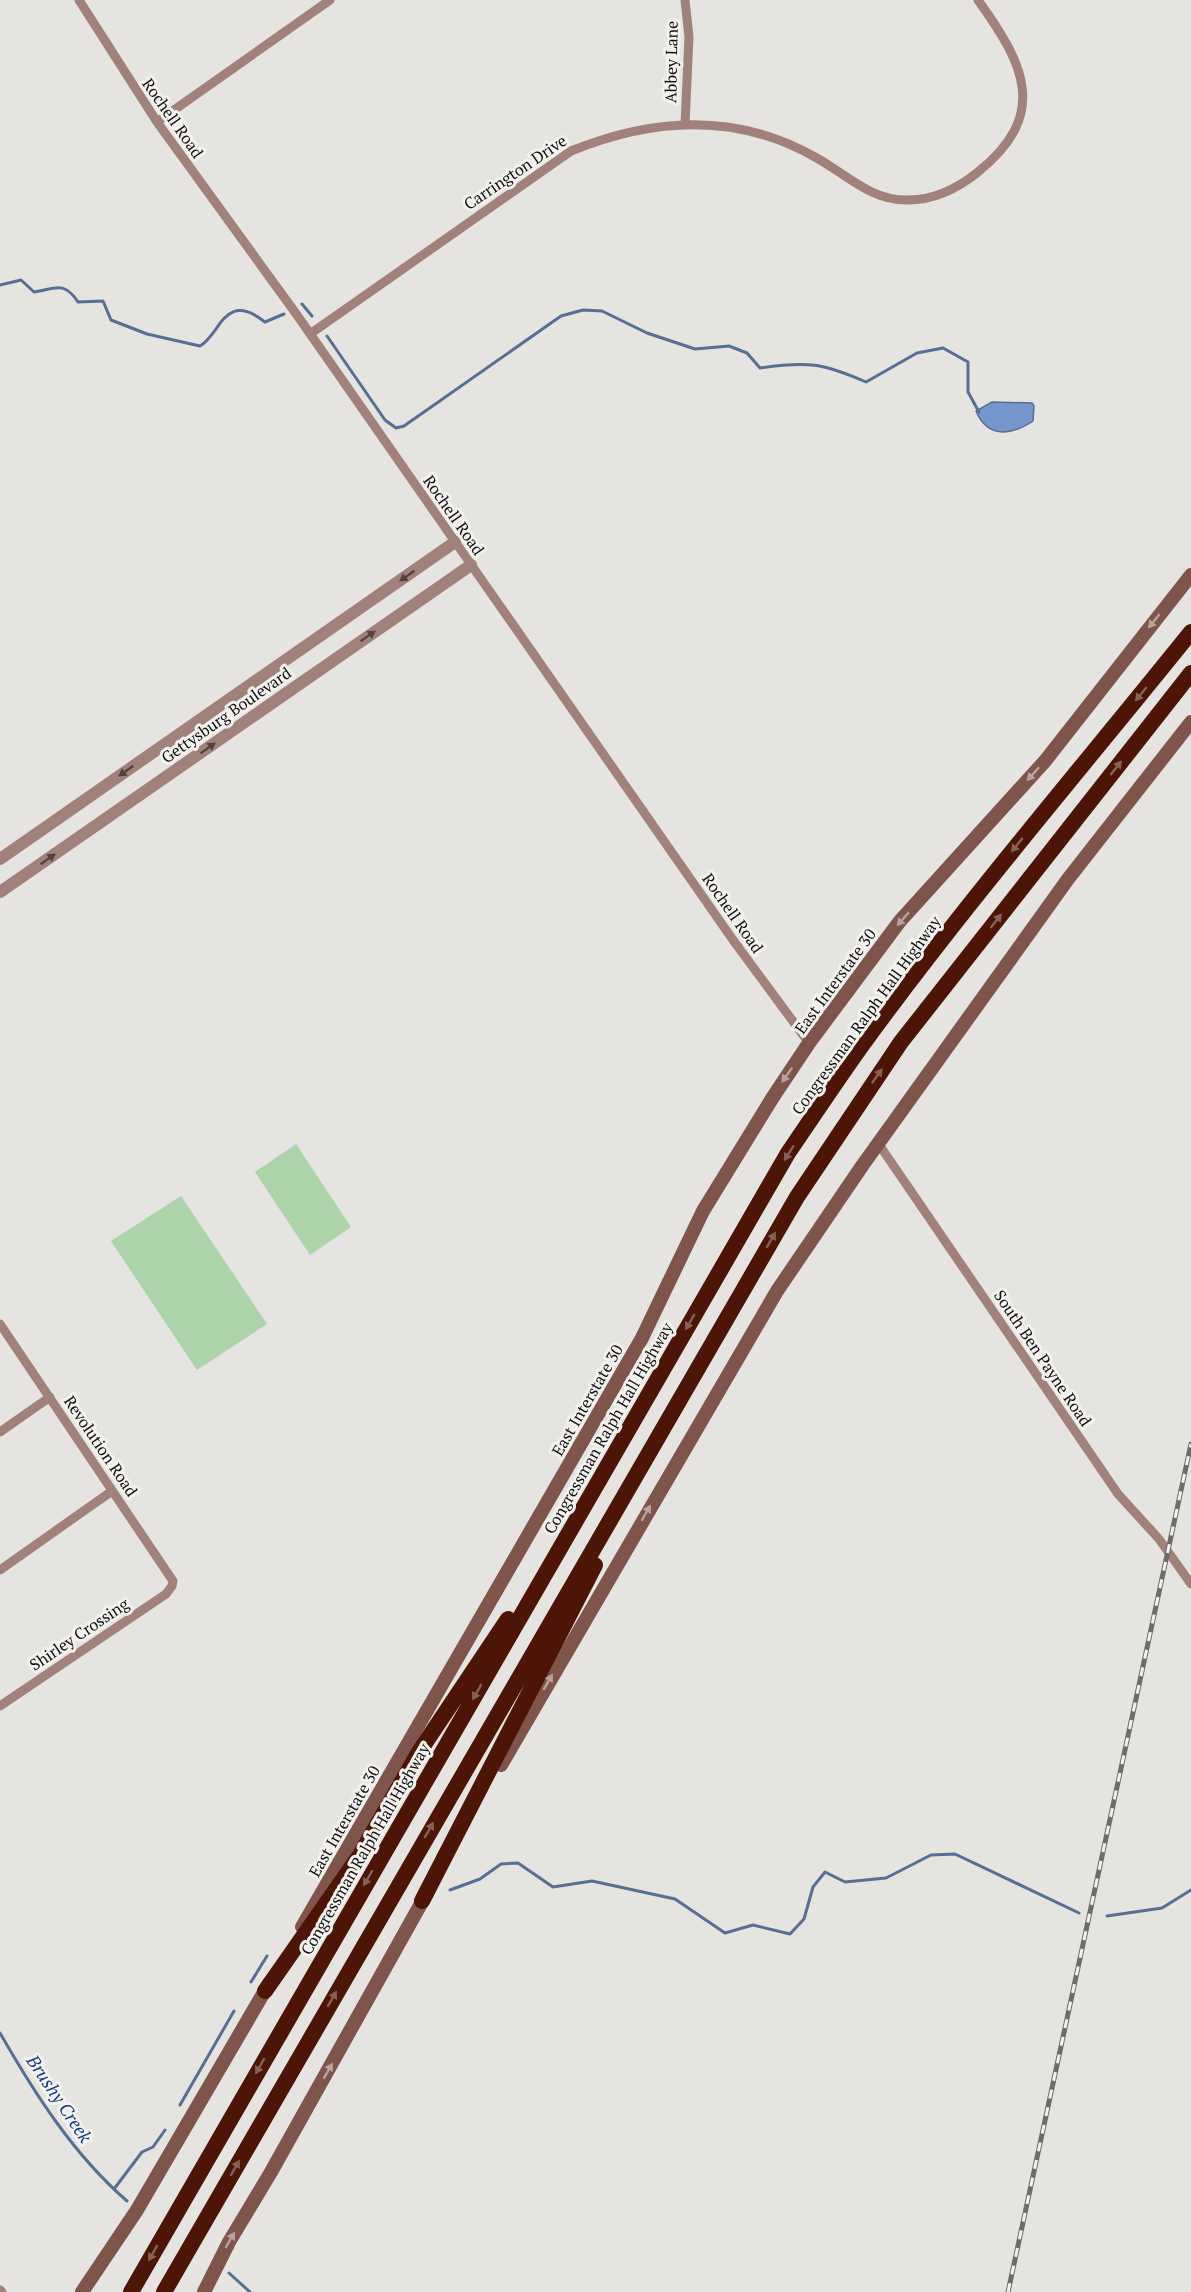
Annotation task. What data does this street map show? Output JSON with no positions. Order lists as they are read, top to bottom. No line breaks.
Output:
{"streets":{"highway":["Congressman Ralph Hall Highway"],"main road":["East Interstate 30"],"street":["Abbey Lane","Rochell Road","Carrington Drive","Gettysburg Boulevard","South Ben Payne Road","Revolution Road","Shirley Crossing"]},"crossings":[["Abbey Lane","Carrington Drive"],["Rochell Road","Carrington Drive"],["Rochell Road","Gettysburg Boulevard"],["Rochell Road","East Interstate 30"],["Revolution Road","Shirley Crossing"]],"water":["Brushy Creek"]}
